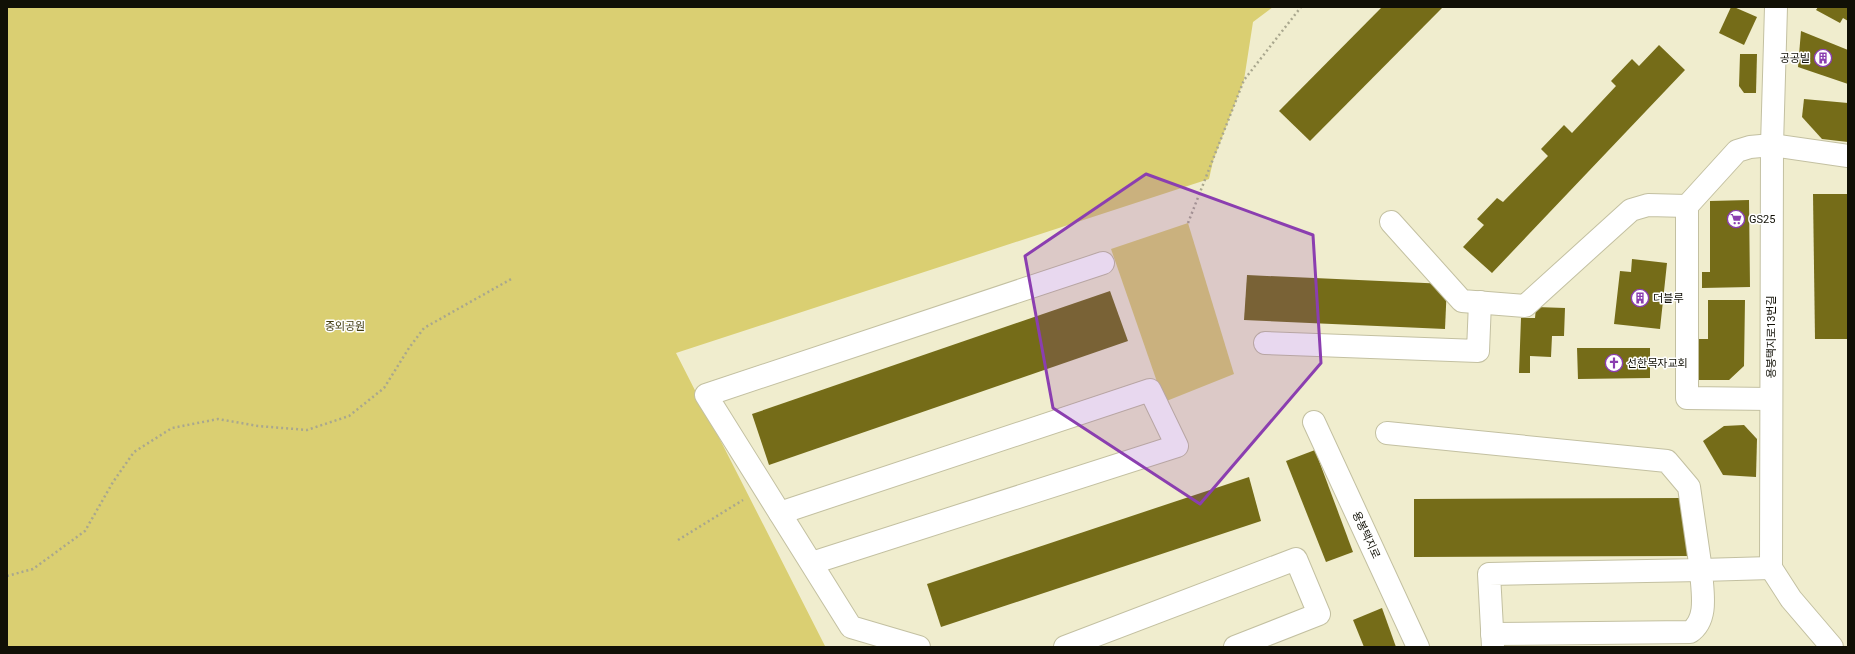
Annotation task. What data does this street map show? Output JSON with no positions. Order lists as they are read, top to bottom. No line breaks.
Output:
{"streets":{"street":["용봉택지로13번길","용봉택지로"]},"parks":["중외공원"],"places":{"building":["공공빌","더블루"],"supermarket":["GS25"],"church":["선한목자교회"]}}
